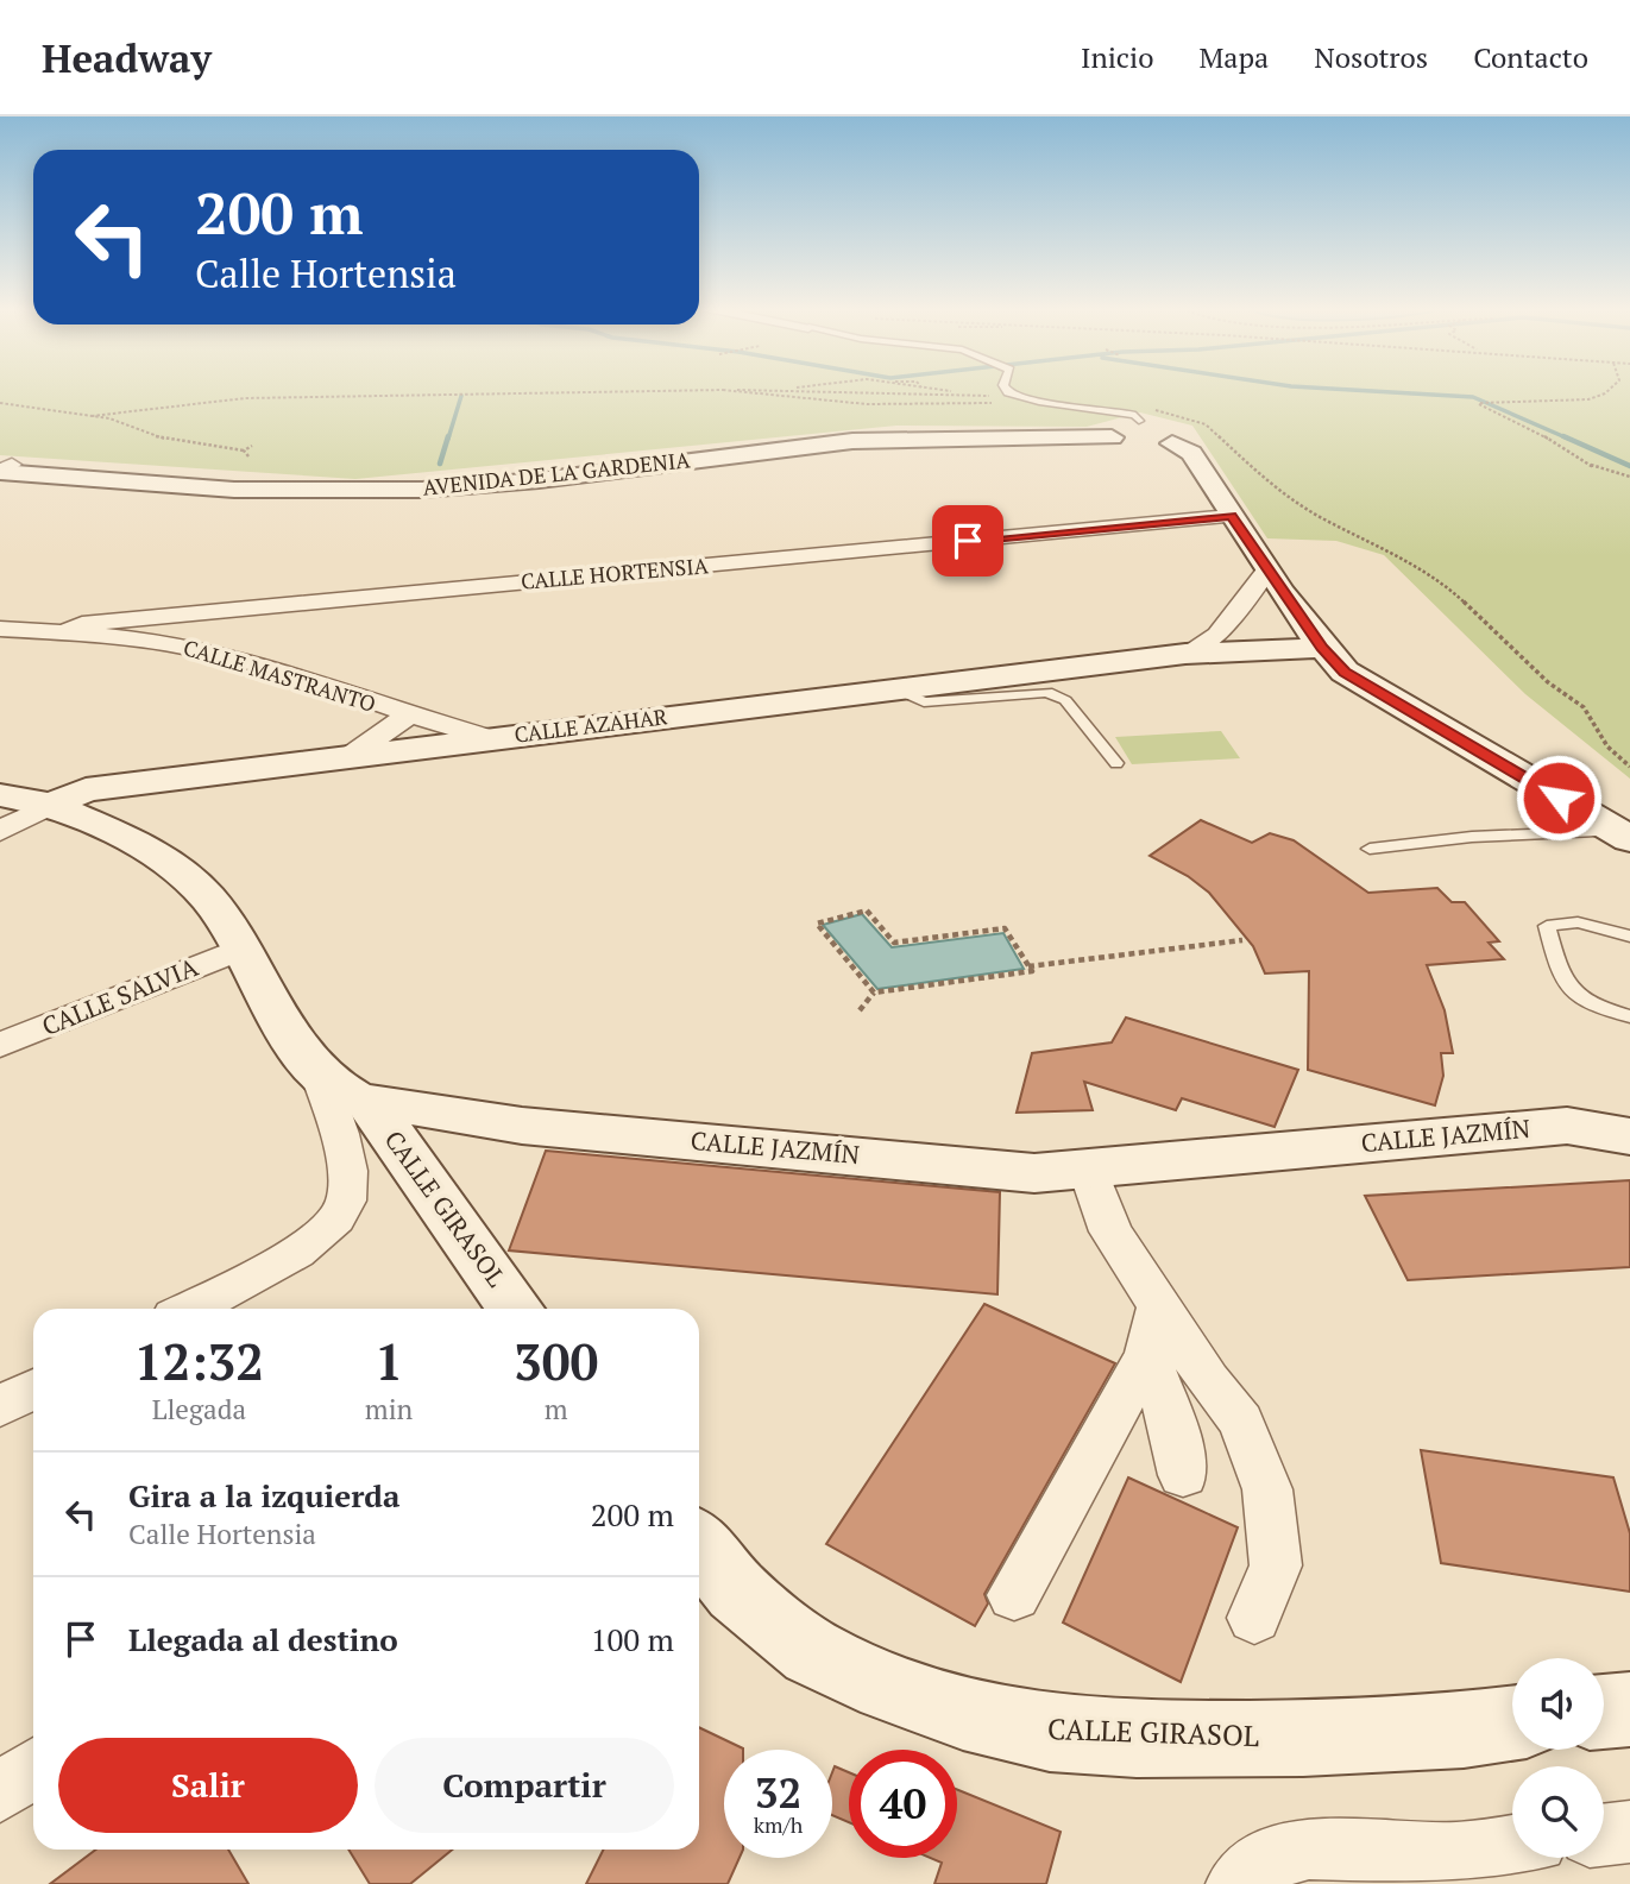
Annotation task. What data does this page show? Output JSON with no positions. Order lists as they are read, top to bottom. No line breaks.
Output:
{"streets":{"street":["AVENIDA DE LA GARDENIA","CALLE HORTENSIA","CALLE MASTRANTO","CALLE AZAHAR","CALLE SALVIA","CALLE JAZMÍN","CALLE GIRASOL"]},"crossings":[["CALLE HORTENSIA","CALLE MASTRANTO"],["CALLE MASTRANTO","CALLE AZAHAR"],["CALLE AZAHAR","CALLE JAZMÍN"],["CALLE SALVIA","CALLE JAZMÍN"],["CALLE JAZMÍN","CALLE GIRASOL"]],"page":{"header":"Headway","nav":["Inicio","Mapa","Nosotros","Contacto"],"turn":["200 m","Calle Hortensia"],"eta":["12:32","Llegada","1","min","300","m"],"list":[{"name":"Gira a la izquierda","note":"Calle Hortensia","value":"200 m"},{"name":"Llegada al destino","value":"100 m"}],"buttons":["Salir","Compartir"],"speed":"32 km/h","limit":"40"}}
